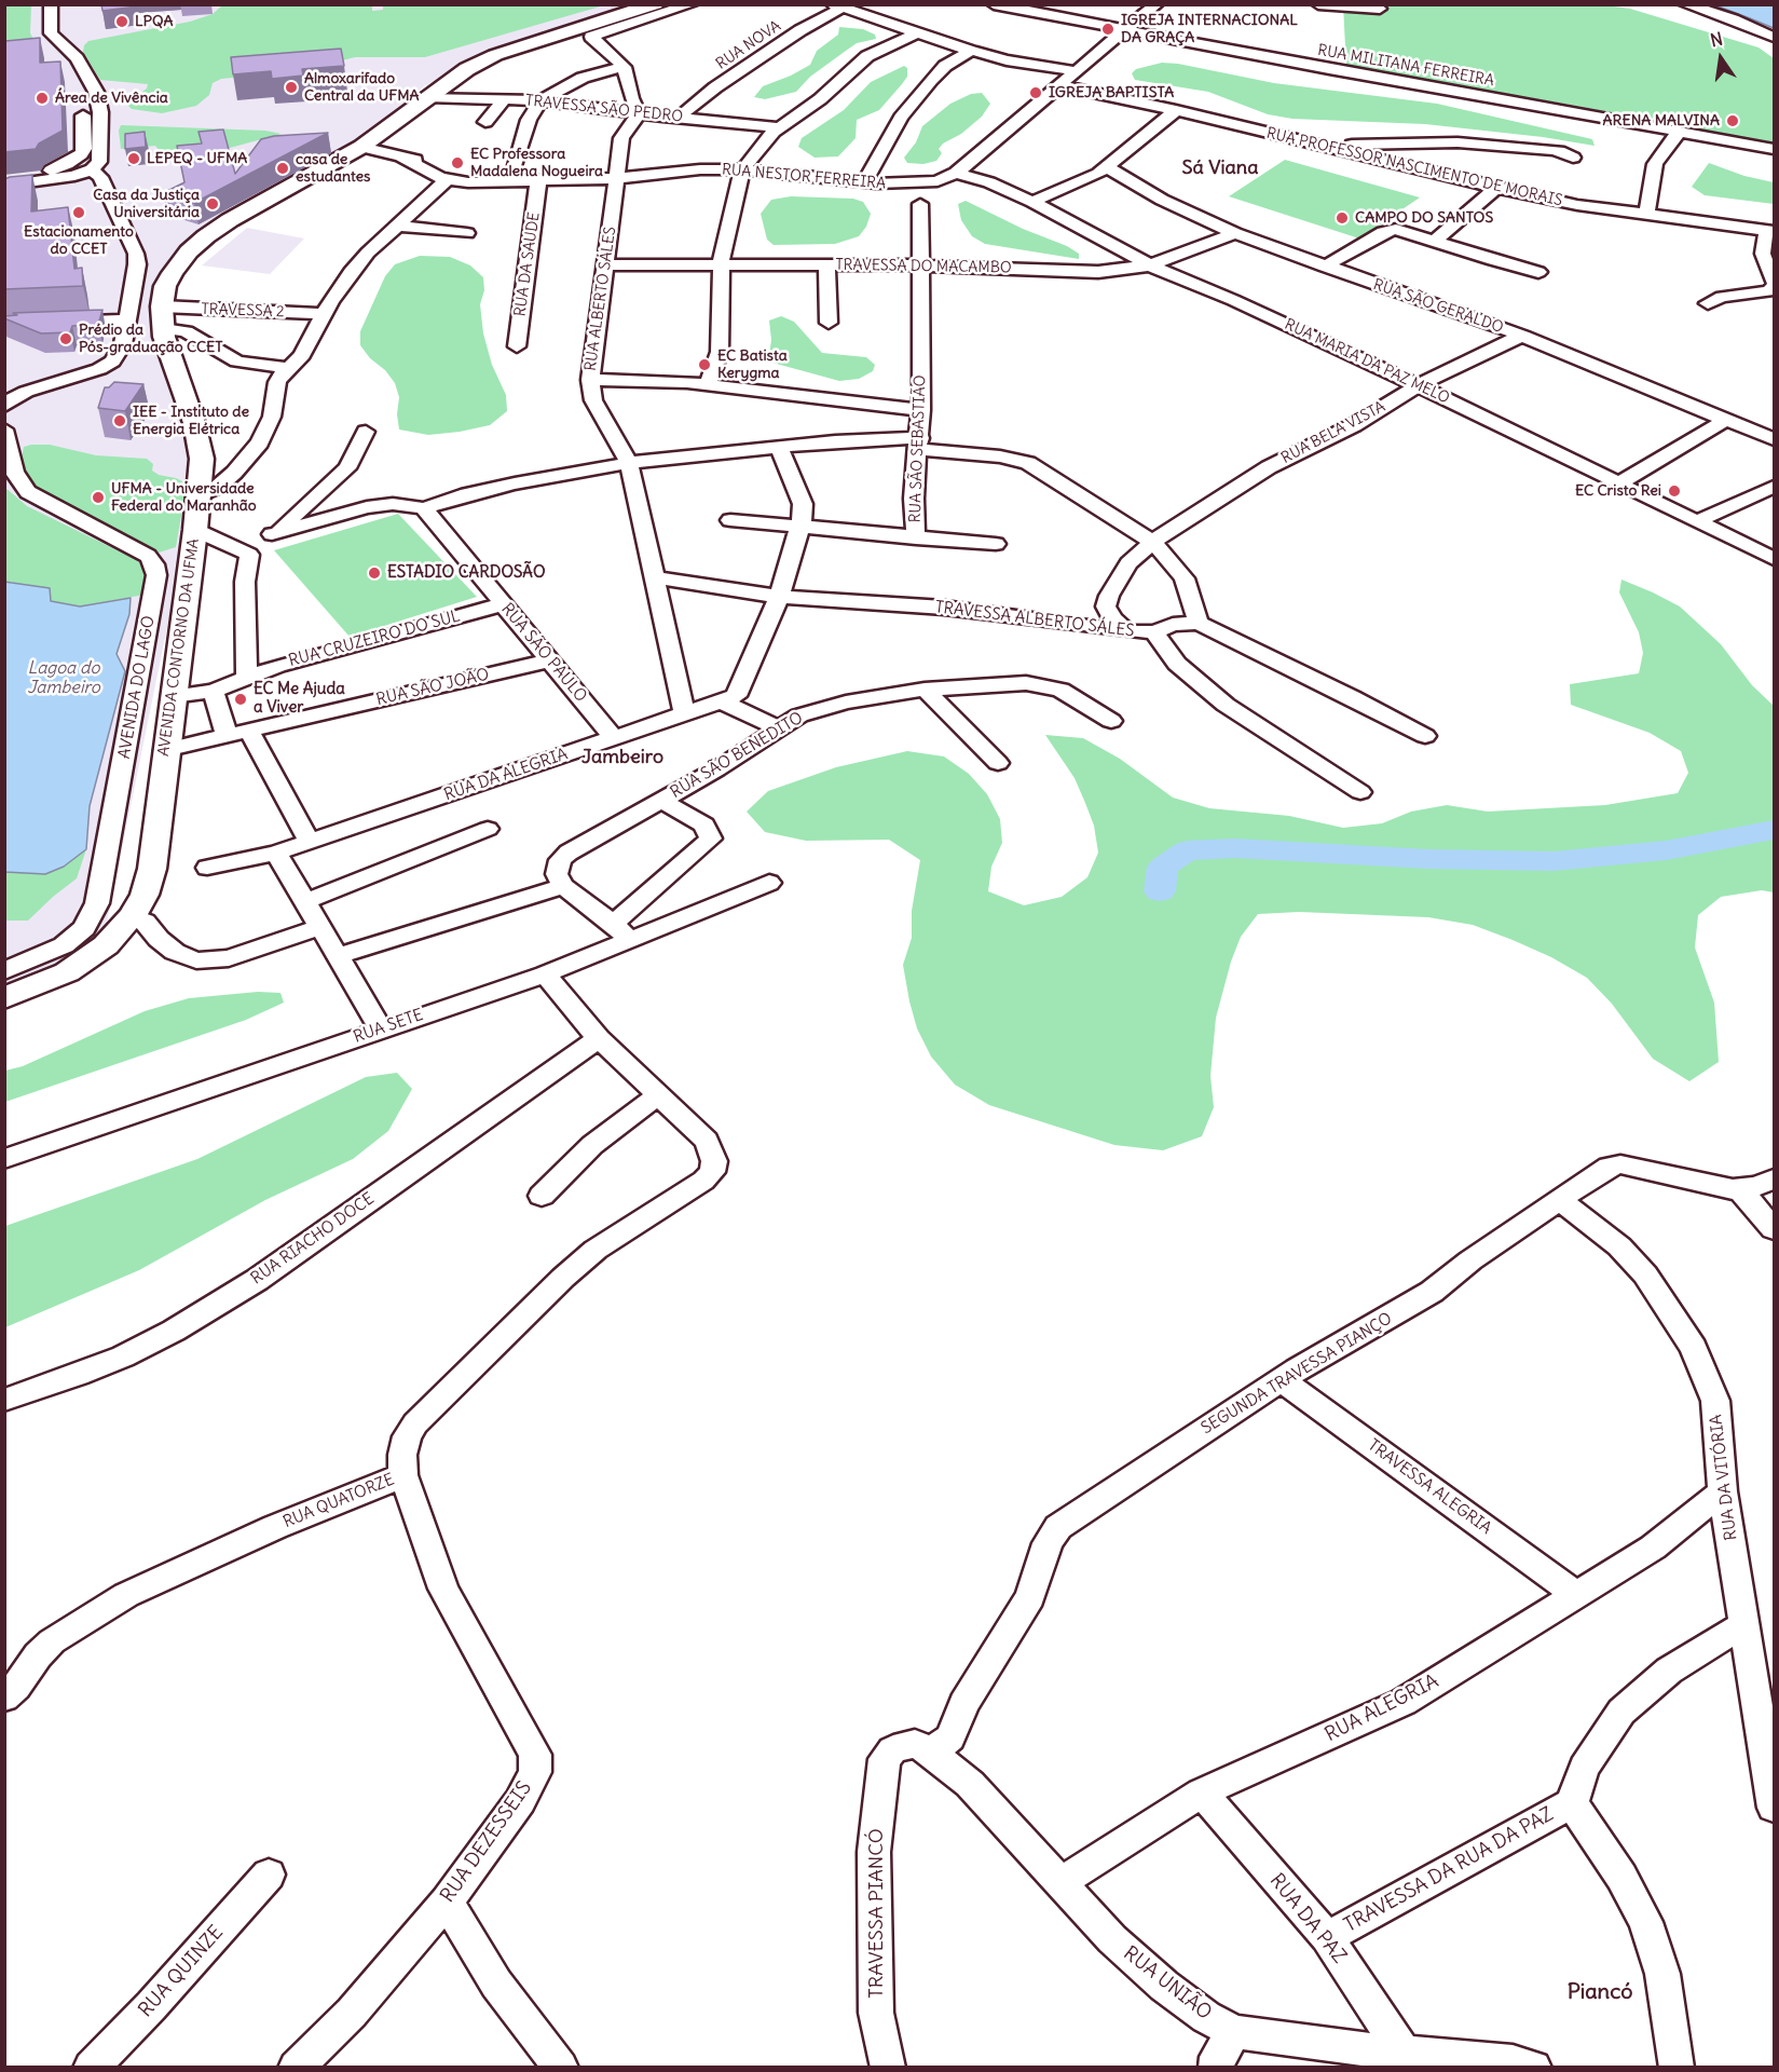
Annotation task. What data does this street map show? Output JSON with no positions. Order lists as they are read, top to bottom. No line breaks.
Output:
{"streets":{"main road":["AVENIDA CONTORNO DA UFMA"],"street":["RUA NOVA","RUA MILITANA FERREIRA","TRAVESSA SÃO PEDRO","RUA PROFESSOR NASCIMENTO DE MORAIS","RUA NESTOR FERREIRA","RUA DA SAUDE","TRAVESSA DO MACAMBO","RUA ALBERTO SÁLES","RUA SÃO GERALDO","TRAVESSA 2","RUA MARIA DA PAZ MELO","RUA BELA VISTA","RUA SÃO SEBASTIÃO","TRAVESSA ALBERTO SÁLES","RUA CRUZEIRO DO SUL","RUA SÃO PAULO","AVENIDA DO LAGO","RUA SÃO JOÃO","RUA SÃO BENEDITO","RUA DA ALEGRIA","RUA SETE","RUA RIACHO DOCE","SEGUNDA TRAVESSA PIANÇO","RUA DA VITÓRIA","TRAVESSA ALEGRIA","RUA QUATORZE","RUA ALEGRIA","RUA DEZESSEIS","TRAVESSA DA RUA DA PAZ","TRAVESSA PIANCÓ","RUA DA PAZ","RUA QUINZE","RUA UNIÃO"]},"crossings":[["RUA NOVA","TRAVESSA SÃO PEDRO"],["TRAVESSA SÃO PEDRO","RUA ALBERTO SÁLES"],["RUA NESTOR FERREIRA","RUA DA SAUDE"],["RUA NESTOR FERREIRA","RUA ALBERTO SÁLES"],["RUA NESTOR FERREIRA","RUA MARIA DA PAZ MELO"],["TRAVESSA DO MACAMBO","RUA ALBERTO SÁLES"],["TRAVESSA DO MACAMBO","RUA SÃO GERALDO"],["TRAVESSA DO MACAMBO","RUA MARIA DA PAZ MELO"],["TRAVESSA DO MACAMBO","RUA SÃO SEBASTIÃO"],["RUA ALBERTO SÁLES","TRAVESSA ALBERTO SÁLES"],["RUA ALBERTO SÁLES","RUA DA ALEGRIA"],["RUA SÃO GERALDO","RUA BELA VISTA"],["TRAVESSA 2","AVENIDA CONTORNO DA UFMA"],["RUA MARIA DA PAZ MELO","RUA BELA VISTA"],["RUA BELA VISTA","TRAVESSA ALBERTO SÁLES"],["TRAVESSA ALBERTO SÁLES","RUA DA ALEGRIA"],["RUA CRUZEIRO DO SUL","AVENIDA CONTORNO DA UFMA"],["RUA CRUZEIRO DO SUL","RUA SÃO PAULO"],["AVENIDA CONTORNO DA UFMA","RUA SÃO JOÃO"],["RUA SÃO PAULO","RUA SÃO JOÃO"],["RUA SÃO PAULO","RUA DA ALEGRIA"],["SEGUNDA TRAVESSA PIANÇO","RUA DA VITÓRIA"],["SEGUNDA TRAVESSA PIANÇO","TRAVESSA ALEGRIA"],["SEGUNDA TRAVESSA PIANÇO","RUA UNIÃO"],["RUA DA VITÓRIA","RUA ALEGRIA"],["TRAVESSA ALEGRIA","RUA ALEGRIA"],["RUA QUATORZE","RUA DEZESSEIS"],["RUA ALEGRIA","RUA DA PAZ"],["RUA ALEGRIA","RUA UNIÃO"],["TRAVESSA DA RUA DA PAZ","RUA DA PAZ"],["TRAVESSA PIANCÓ","RUA UNIÃO"],["RUA DA PAZ","RUA UNIÃO"]],"districts":["Sá Viana","Jambeiro","Piancó"],"water":["Lagoa do Jambeiro"],"places":["LPQA","IGREJA INTERNACIONAL DA GRAÇA","Almoxarifado Central da UFMA","IGREJA BAPTISTA","Área de Vivência","ARENA MALVINA","LEPEQ - UFMA","EC Professora Madalena Nogueira","casa de estudantes","Casa da Justiça Universitária","Estacionamento do CCET","CAMPO DO SANTOS","Prédio da Pós-graduação CCET","EC Batista Kerygma","IEE - Instituto de Energia Elétrica","EC Cristo Rei","UFMA - Universidade Federal do Maranhão","ESTADIO CARDOSÃO","EC Me Ajuda a Viver"],"north":"top"}
